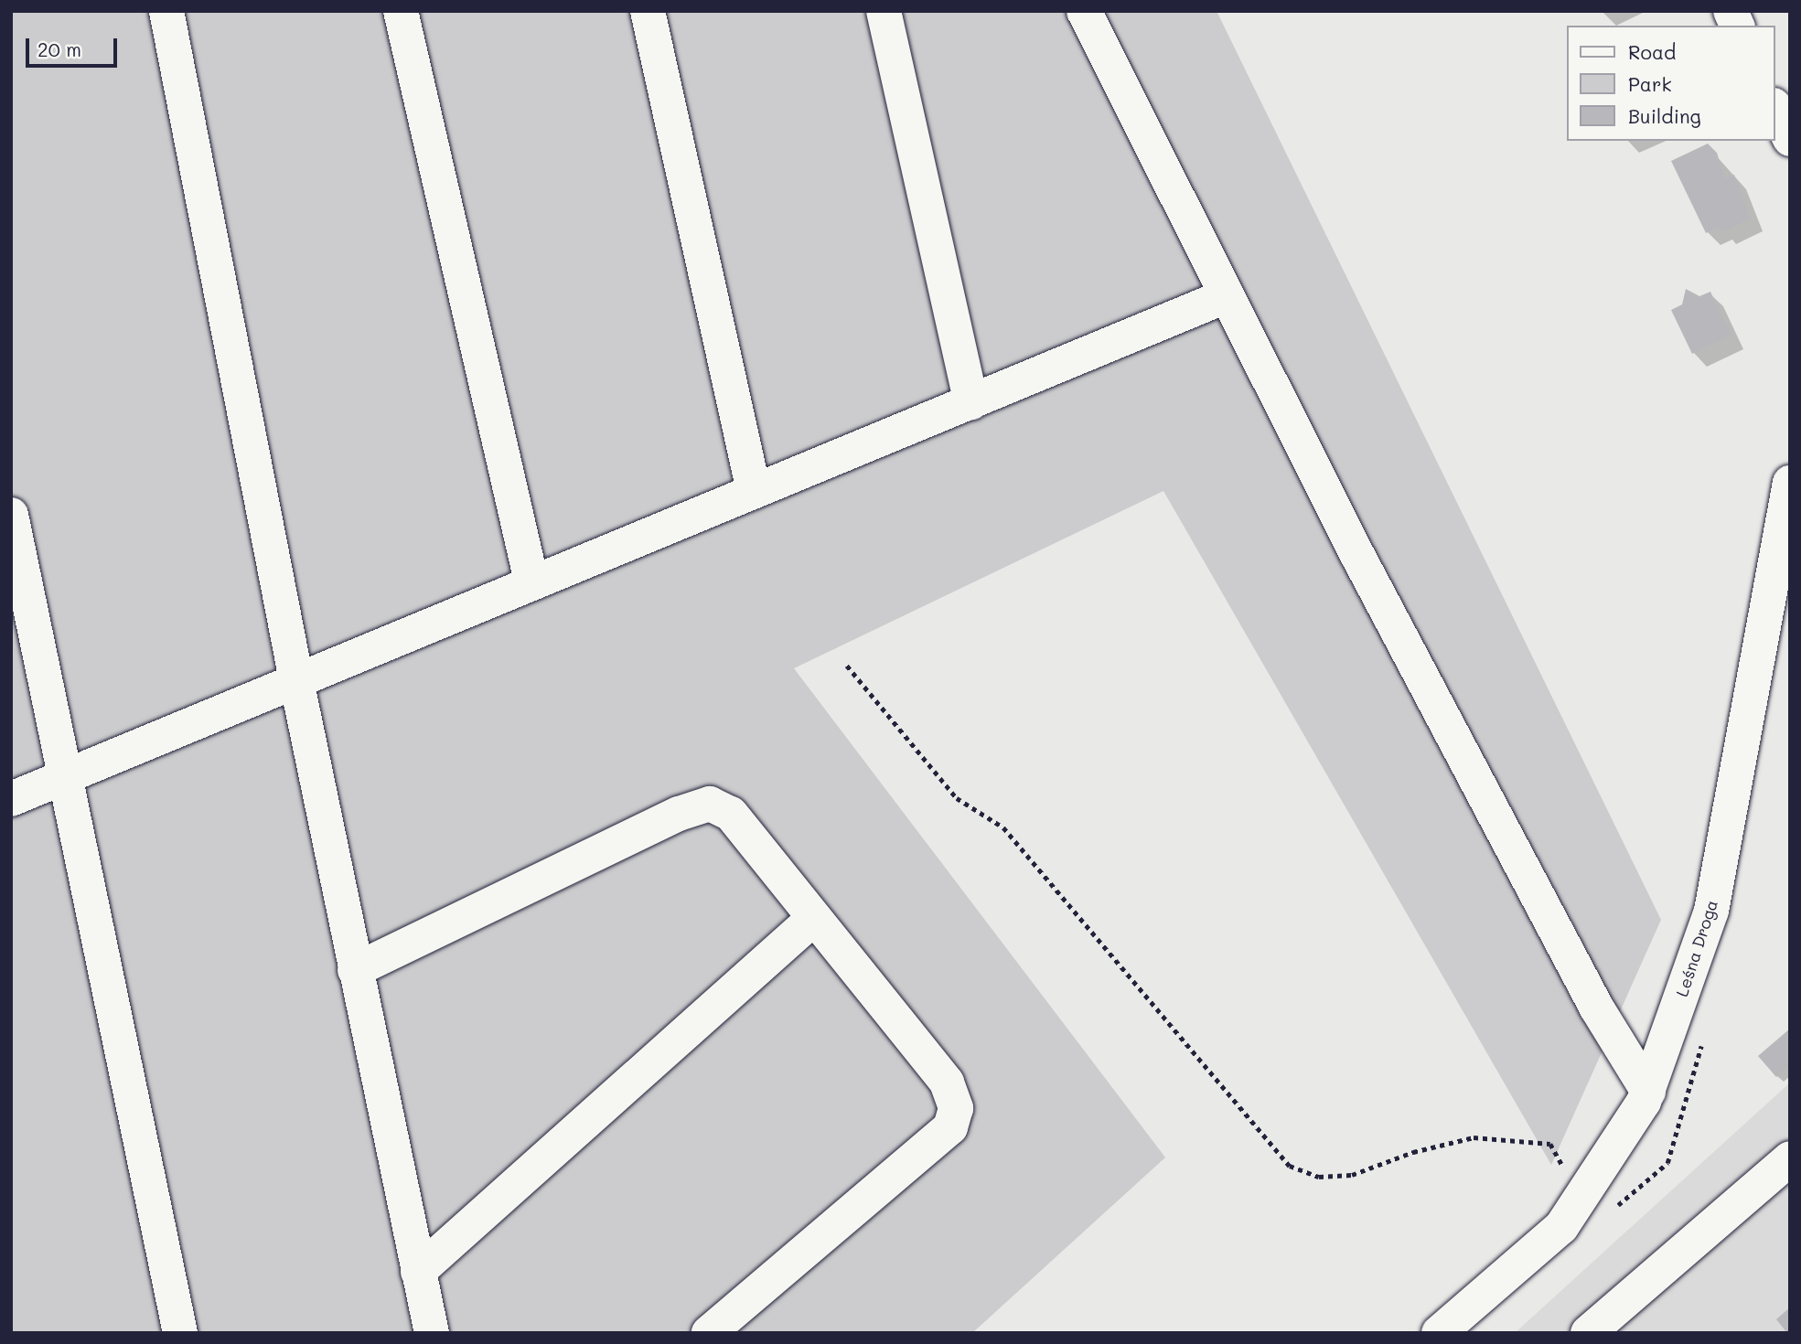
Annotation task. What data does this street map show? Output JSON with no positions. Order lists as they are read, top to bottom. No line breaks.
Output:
{"streets":{"street":["Leśna Droga"]},"legend":["Road","Park","Building"],"scale_bar":"20 m"}
